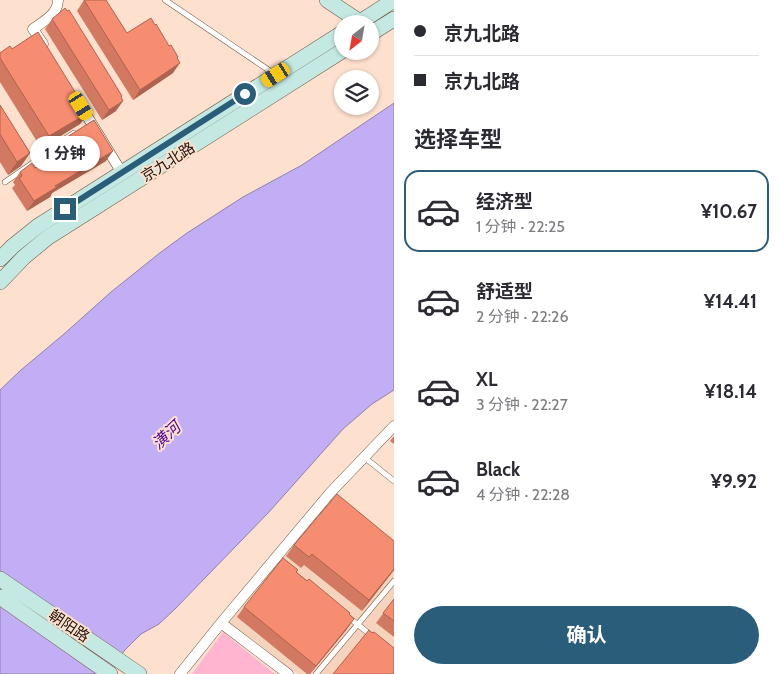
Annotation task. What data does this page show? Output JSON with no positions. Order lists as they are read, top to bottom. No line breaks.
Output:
{"streets":{"main road":["京九北路","朝阳路"]},"water":["潢河"],"north":"bottom left","page":{"banner":["京九北路","京九北路"],"heading":"选择车型","bubble":"1 分钟","list":[{"name":"经济型","note":"1 分钟 · 22:25","value":"¥10.67"},{"name":"舒适型","note":"2 分钟 · 22:26","value":"¥14.41"},{"name":"XL","note":"3 分钟 · 22:27","value":"¥18.14"},{"name":"Black","note":"4 分钟 · 22:28","value":"¥9.92"}],"buttons":"确认"}}
